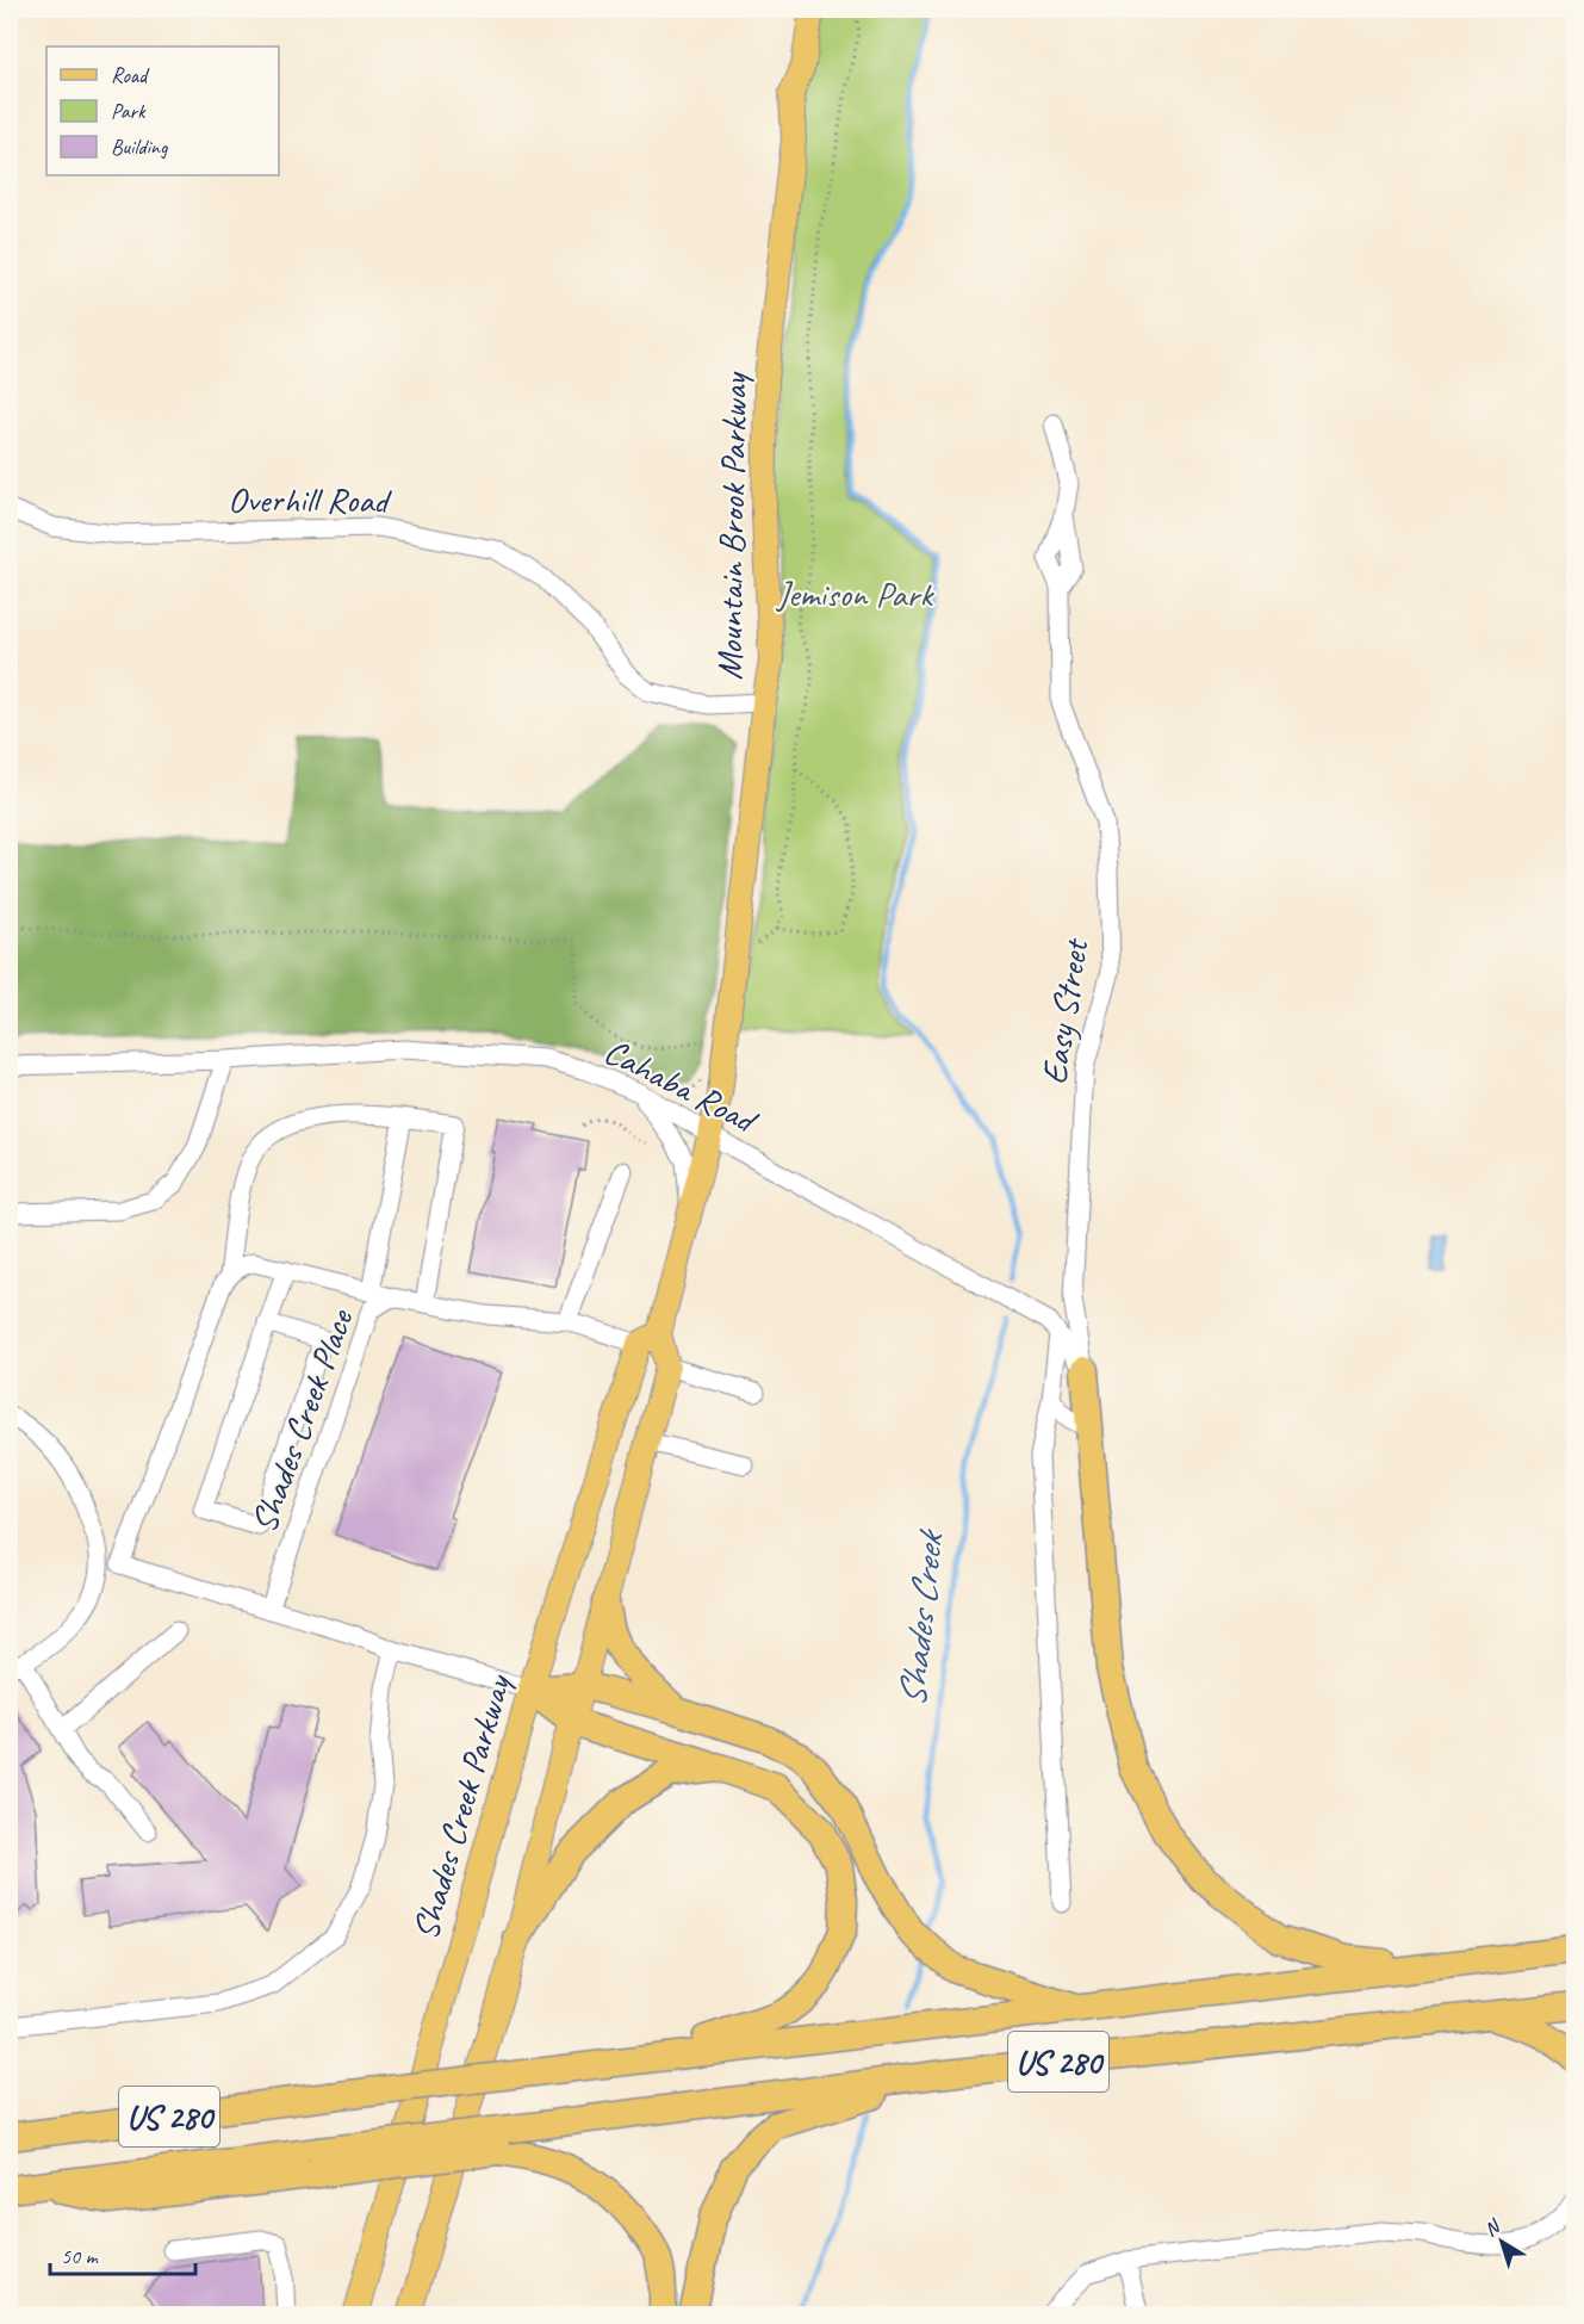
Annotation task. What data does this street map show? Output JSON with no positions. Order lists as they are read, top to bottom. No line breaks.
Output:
{"streets":{"highway":["US 280"],"main road":["Mountain Brook Parkway","Shades Creek Parkway"],"street":["Overhill Road","Easy Street","Cahaba Road","Shades Creek Place"]},"crossings":[["Overhill Road","Mountain Brook Parkway"],["Mountain Brook Parkway","Cahaba Road"],["Mountain Brook Parkway","Shades Creek Parkway"],["Easy Street","Cahaba Road"],["Cahaba Road","Shades Creek Parkway"],["Shades Creek Place","Shades Creek Parkway"]],"water":["Shades Creek"],"parks":["Jemison Park"],"legend":["Road","Park","Building"],"scale_bar":"50 m","north":"top left"}
